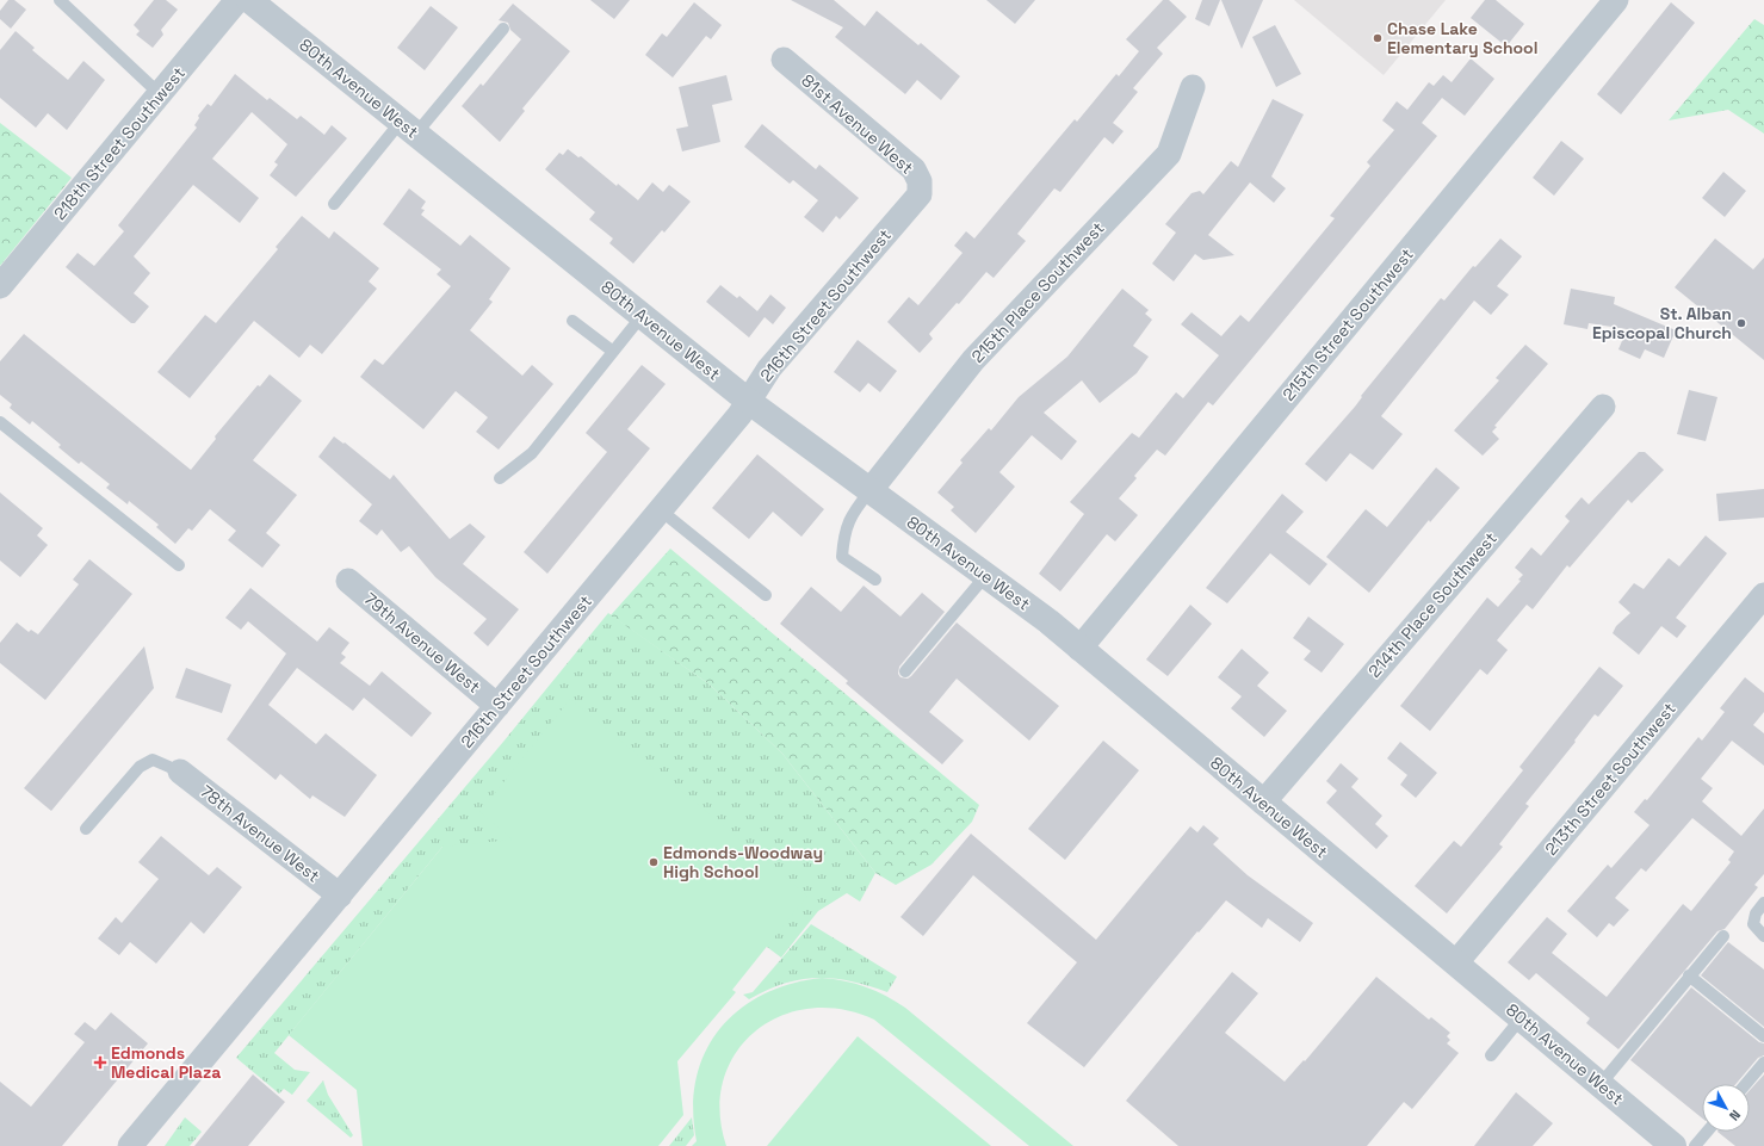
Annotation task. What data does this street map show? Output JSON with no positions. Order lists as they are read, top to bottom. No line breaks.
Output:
{"streets":{"street":["80th Avenue West","81st Avenue West","218th Street Southwest","215th Place Southwest","216th Street Southwest","215th Street Southwest","214th Place Southwest","79th Avenue West","213th Street Southwest","78th Avenue West"]},"crossings":[["80th Avenue West","215th Place Southwest"],["80th Avenue West","216th Street Southwest"],["80th Avenue West","215th Street Southwest"],["80th Avenue West","214th Place Southwest"],["80th Avenue West","213th Street Southwest"],["81st Avenue West","216th Street Southwest"],["216th Street Southwest","79th Avenue West"],["216th Street Southwest","78th Avenue West"]],"places":{"other":["Chase Lake Elementary School","St. Alban Episcopal Church","Edmonds-Woodway High School"],"health":["Edmonds Medical Plaza"]},"north":"bottom right"}
